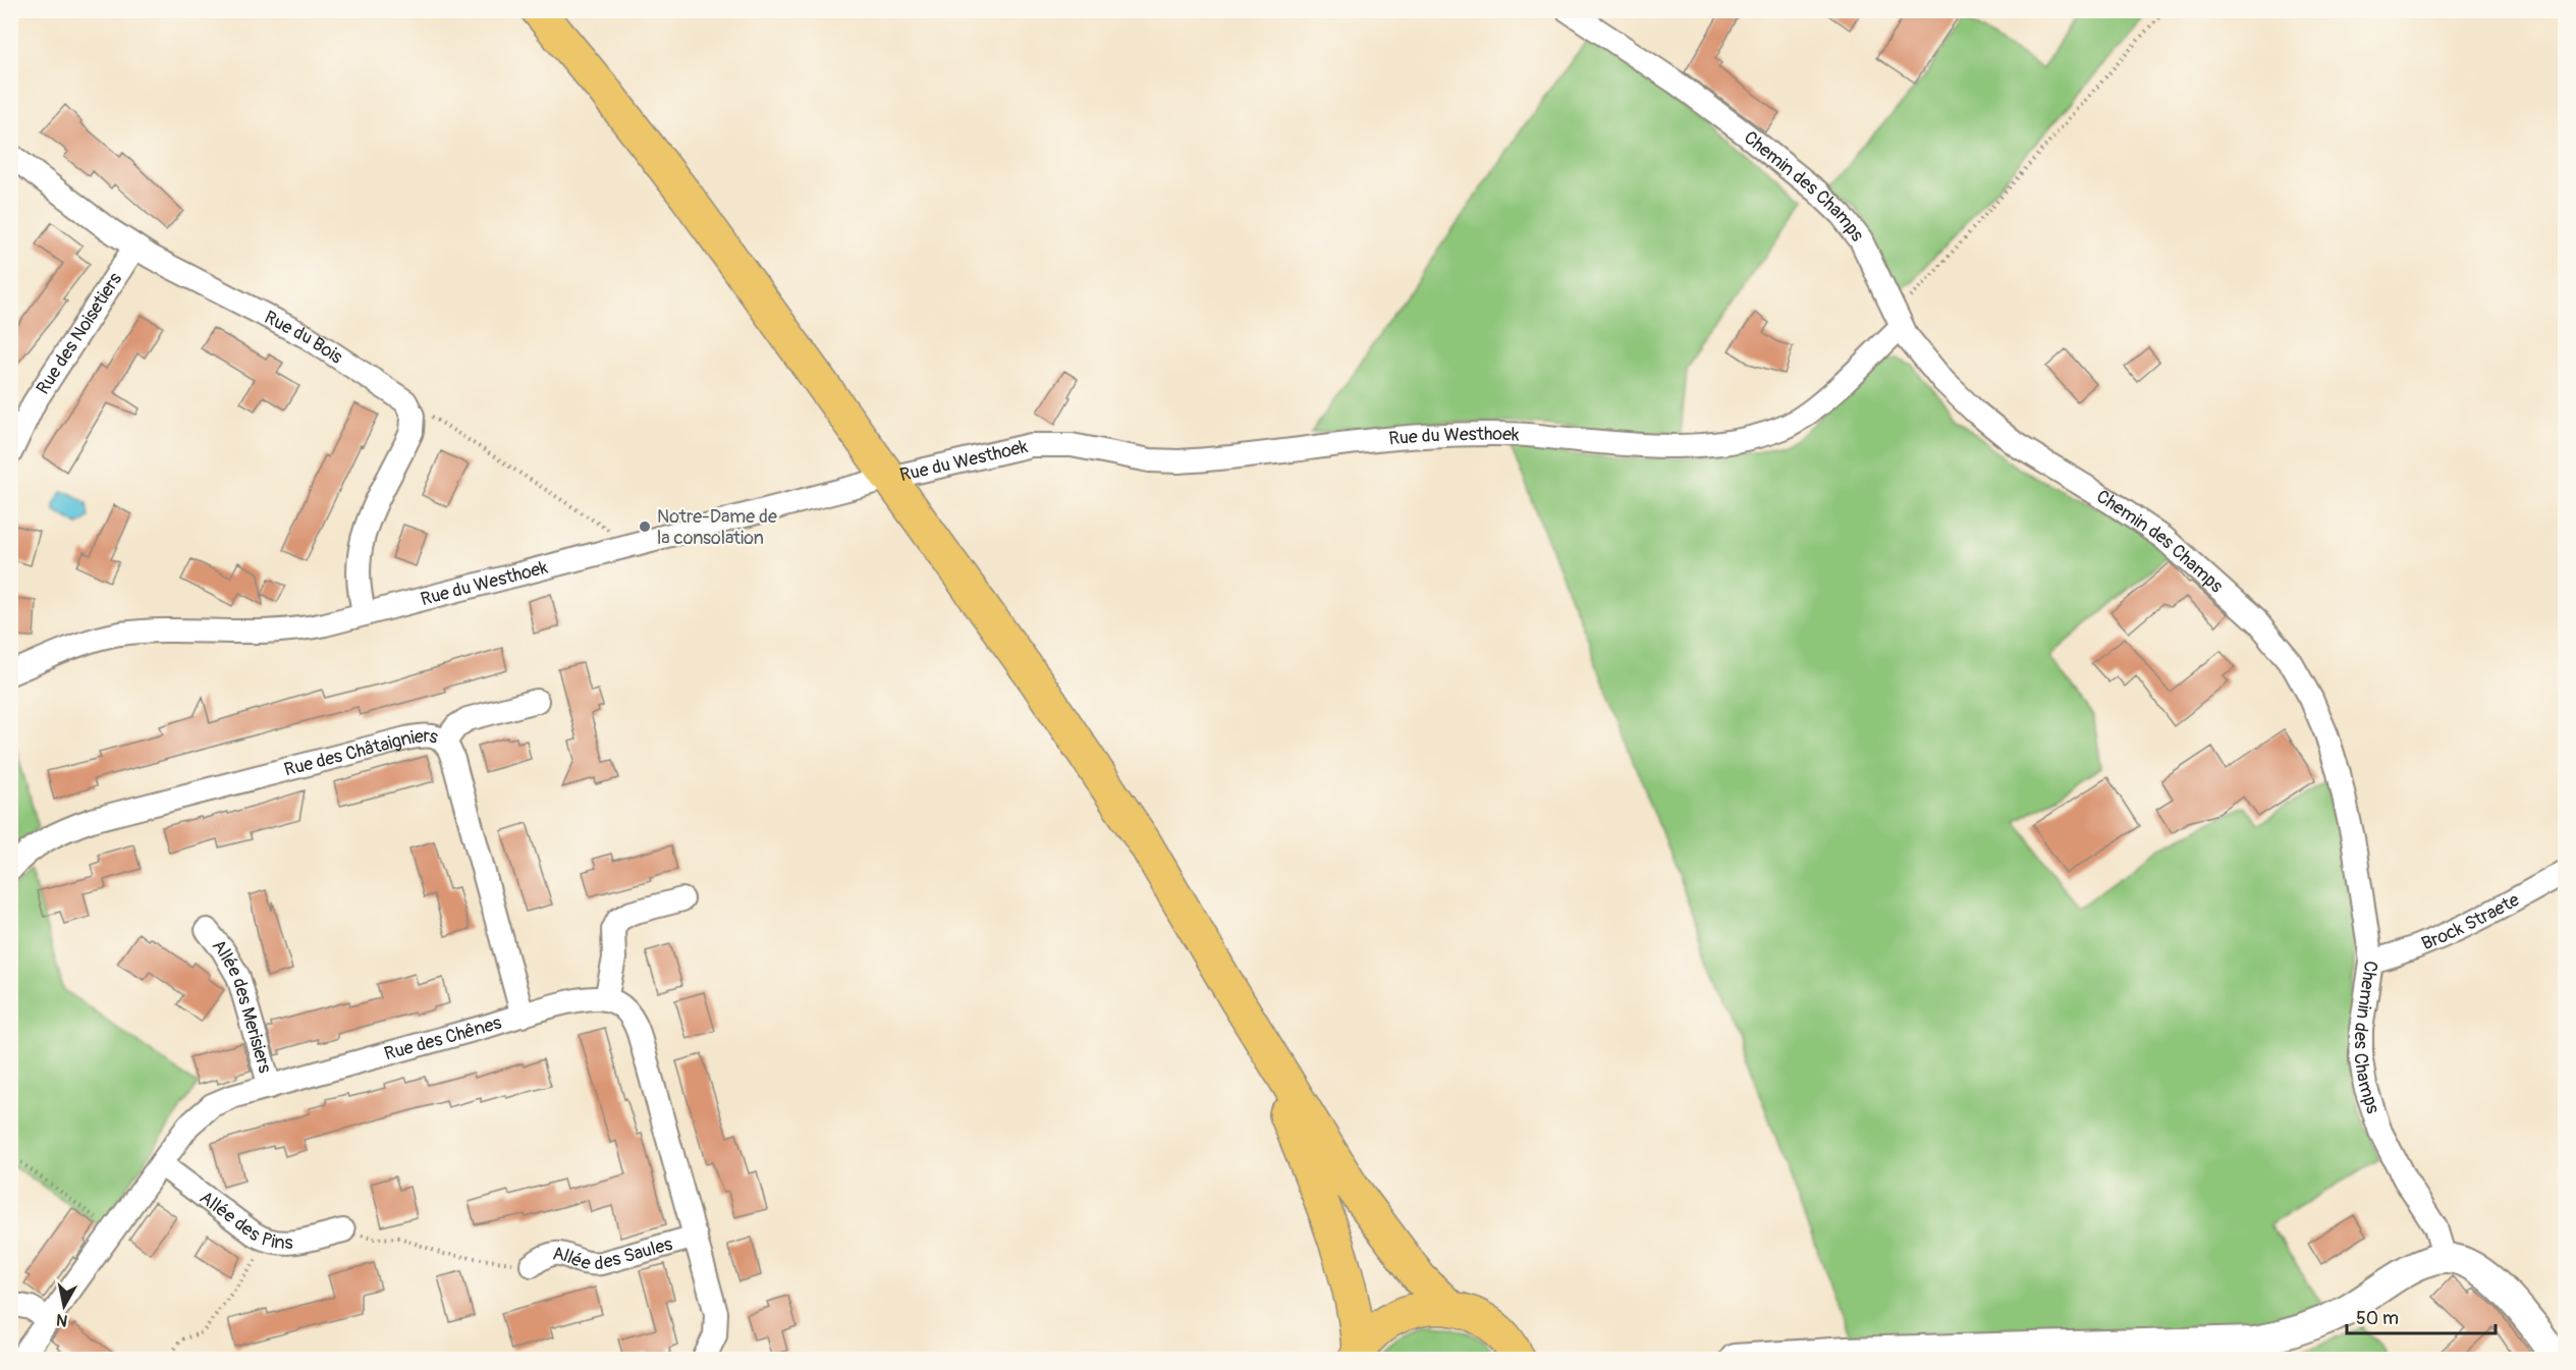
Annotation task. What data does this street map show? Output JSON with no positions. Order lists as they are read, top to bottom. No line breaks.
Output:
{"streets":{"street":["Chemin des Champs","Rue des Noisetiers","Rue du Bois","Rue du Westhoek","Rue des Châtaigniers","Brock Straete","Allée des Merisiers","Rue des Chênes","Allée des Pins","Allée des Saules"]},"crossings":[["Chemin des Champs","Rue du Westhoek"],["Chemin des Champs","Brock Straete"],["Rue des Noisetiers","Rue du Bois"],["Rue des Châtaigniers","Rue des Chênes"],["Allée des Merisiers","Rue des Chênes"],["Rue des Chênes","Allée des Pins"]],"places":["Notre-Dame de la consolation"],"scale_bar":"50 m","north":"bottom"}
